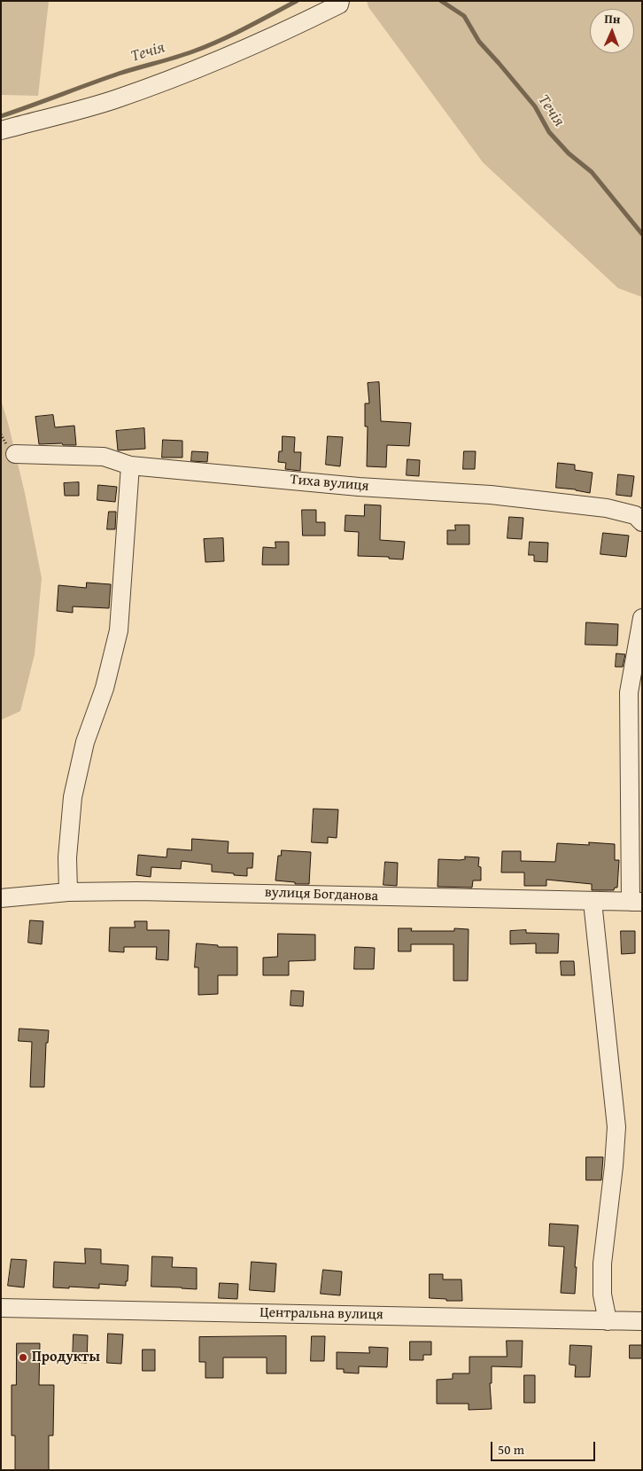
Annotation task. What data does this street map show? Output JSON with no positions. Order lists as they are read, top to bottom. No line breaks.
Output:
{"streets":{"street":["Тиха вулиця","вулиця Богданова","Центральна вулиця"]},"water":["Течія"],"places":["Продукты"],"scale_bar":"50 m","north":"top"}
